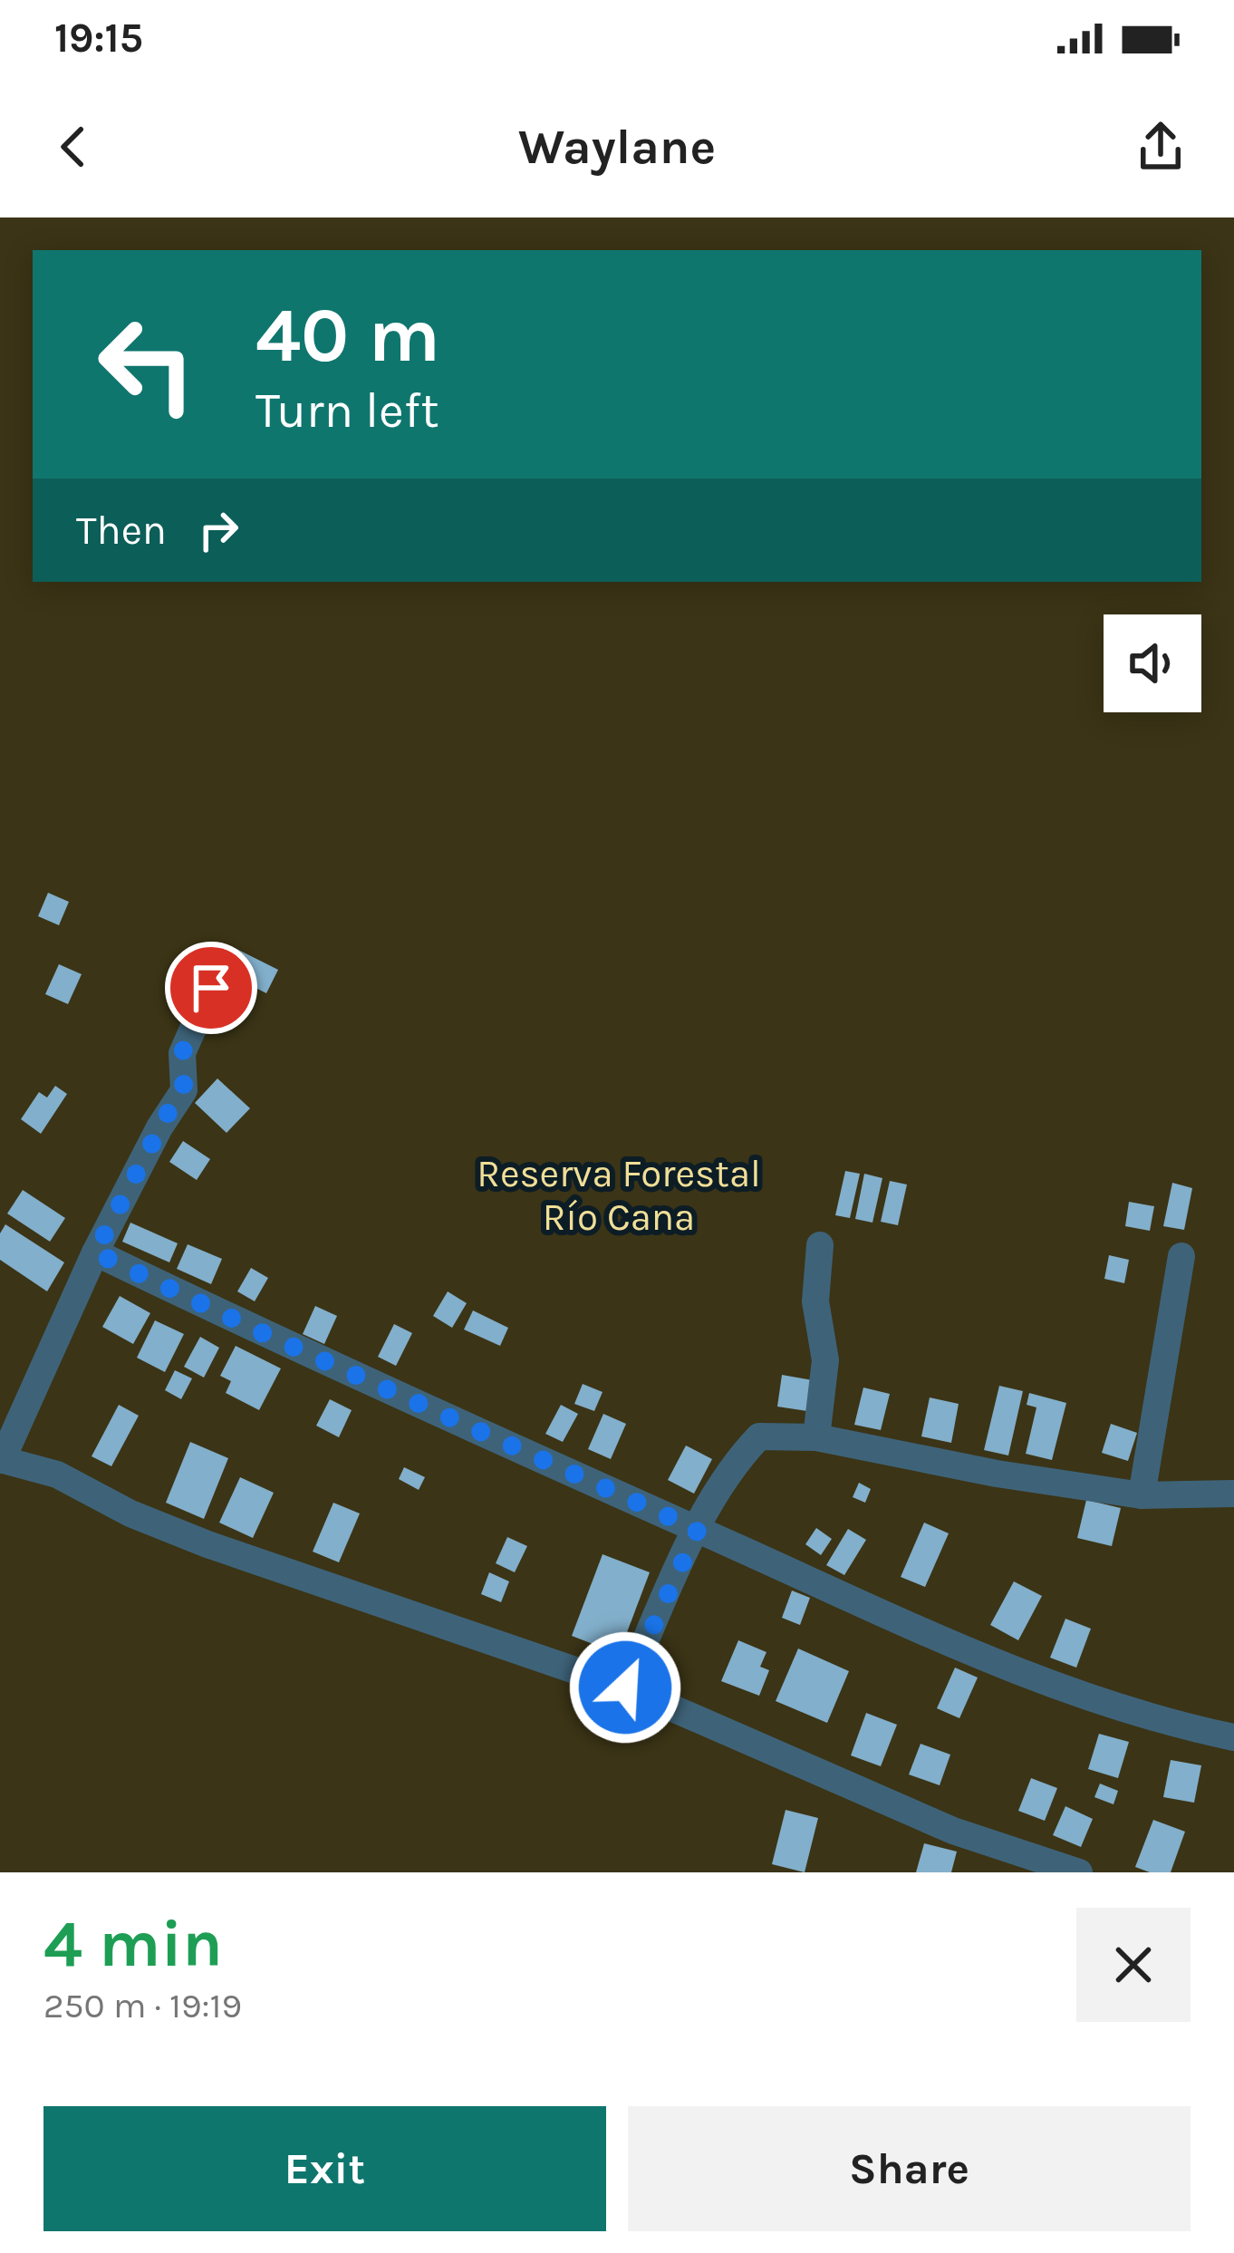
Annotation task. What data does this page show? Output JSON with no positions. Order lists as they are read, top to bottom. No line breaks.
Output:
{"parks":["Reserva Forestal Río Cana"],"page":{"status":"19:15","header":"Waylane","turn":["40 m","Turn left"],"then":"Then","heading":["4 min","250 m · 19:19"],"buttons":["Exit","Share"]}}
